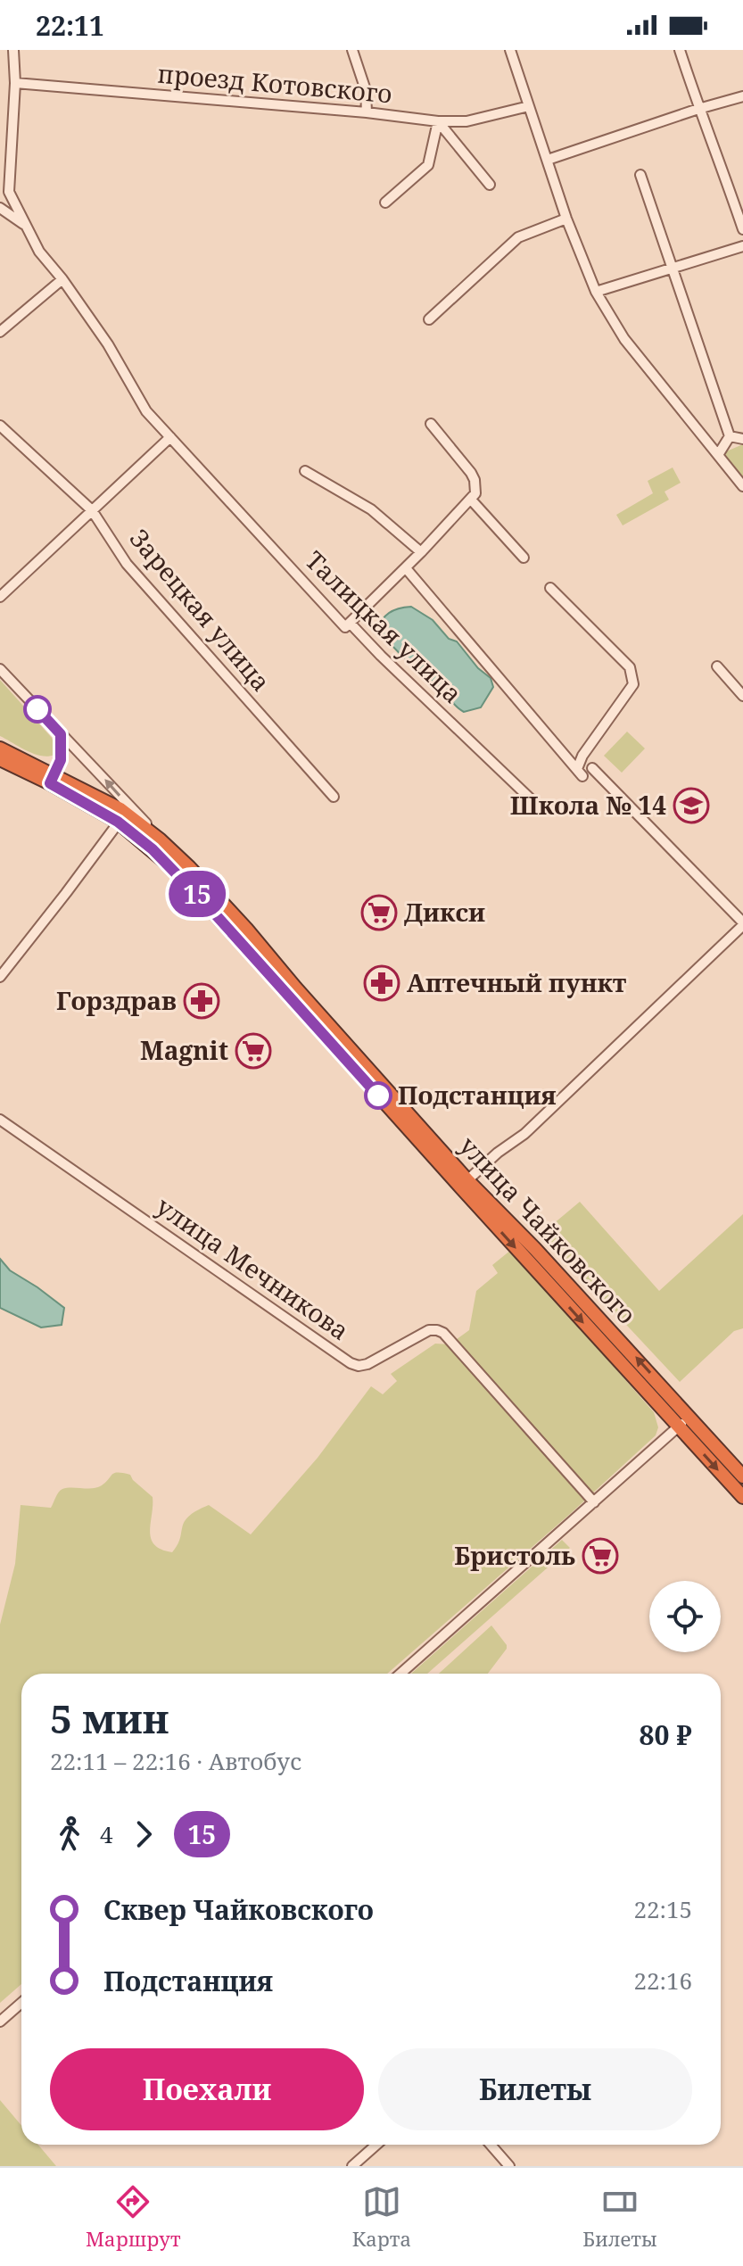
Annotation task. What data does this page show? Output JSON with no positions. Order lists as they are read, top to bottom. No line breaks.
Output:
{"streets":{"highway":["улица Чайковского"],"street":["проезд Котовского","Зарецкая улица","Талицкая улица","улица Мечникова"]},"places":{"school or university":["Школа № 14"],"supermarket":["Дикси","Magnit","Бристоль"],"pharmacy":["Аптечный пункт","Горздрав"],"other":["Подстанция"]},"lines":["bus line 15"],"page":{"status":"22:11","on_map":"15","heading":["5 мин","22:11 – 22:16 · Автобус","80 ₽"],"legs":["4","15"],"list":[{"name":"Сквер Чайковского","value":"22:15"},{"name":"Подстанция","value":"22:16"}],"buttons":["Поехали","Билеты"],"tabs":["Маршрут","Карта","Билеты"]}}
